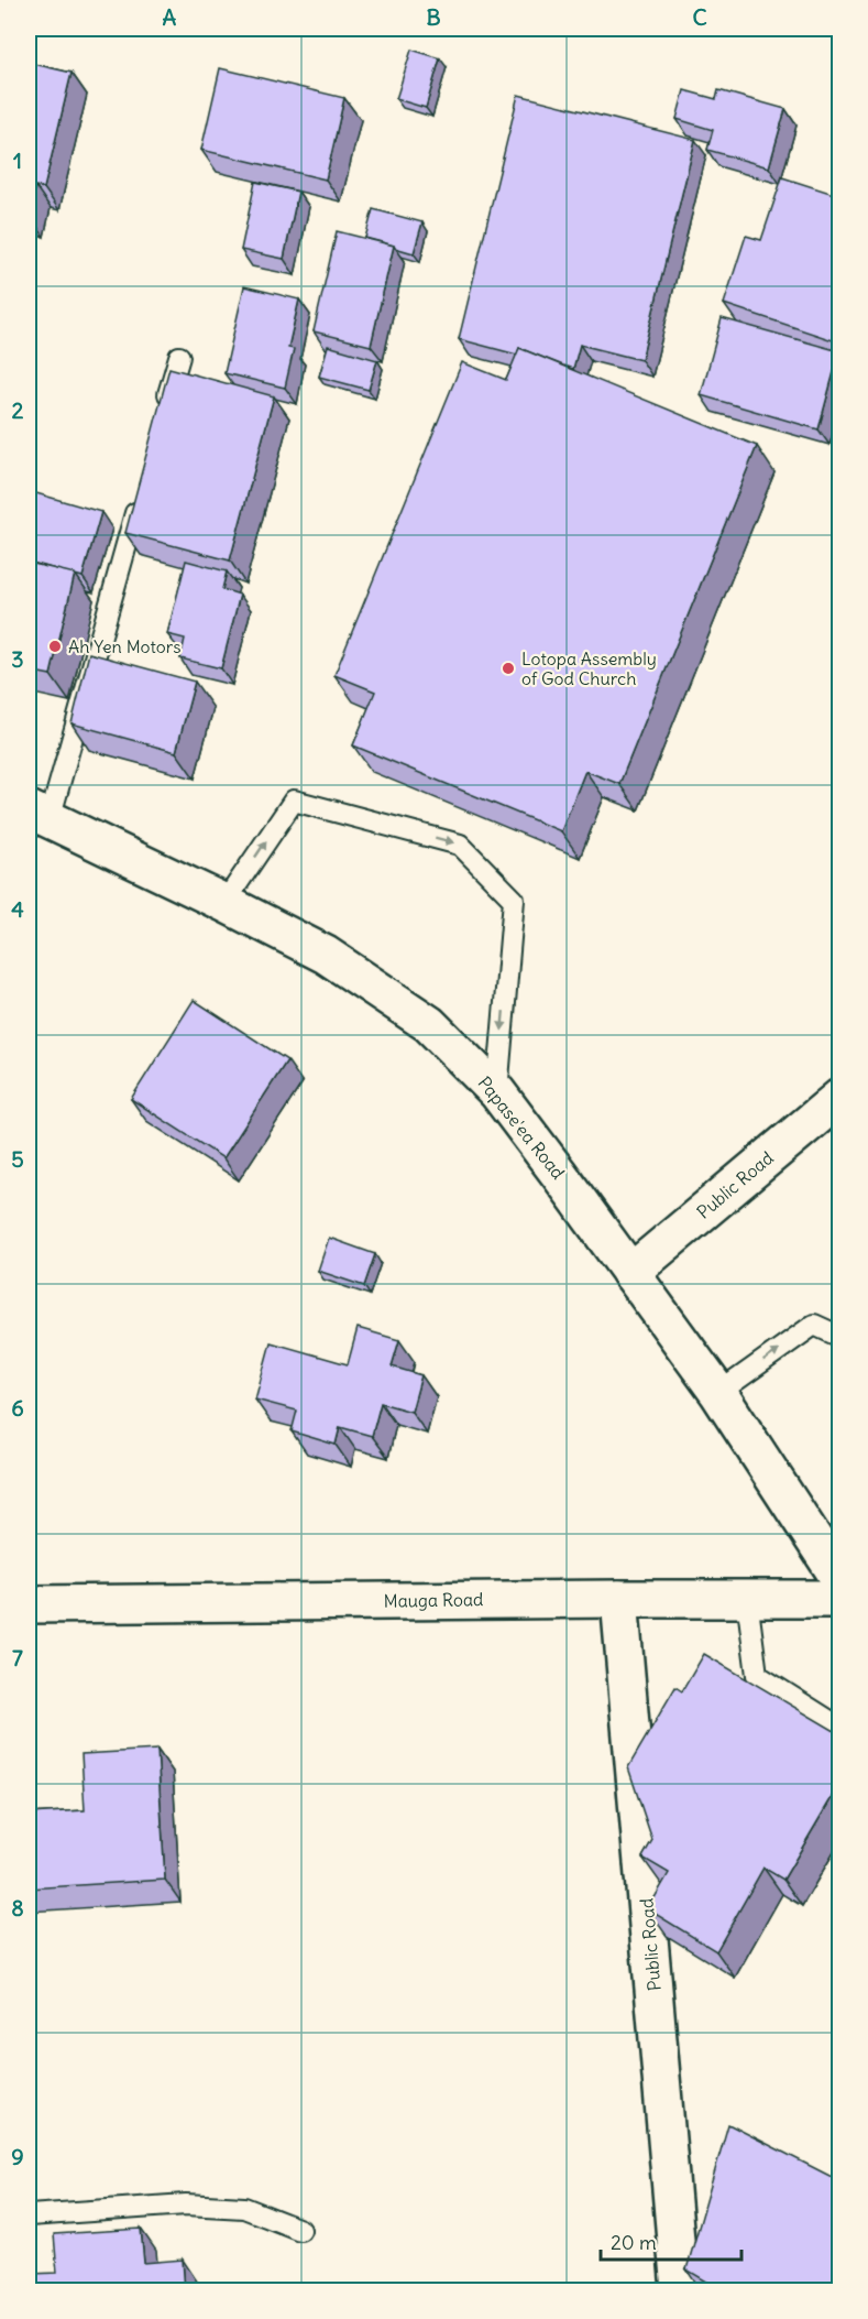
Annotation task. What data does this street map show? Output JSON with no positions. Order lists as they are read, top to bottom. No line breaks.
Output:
{"streets":{"street":["Papase'ea Road","Public Road","Mauga Road"]},"crossings":[["Papase'ea Road","Public Road"],["Public Road","Mauga Road"]],"places":["Ah Yen Motors","Lotopa Assembly of God Church"],"scale_bar":"20 m","grid":{"columns":["A","B","C"],"rows":["1","2","3","4","5","6","7","8","9"]}}
